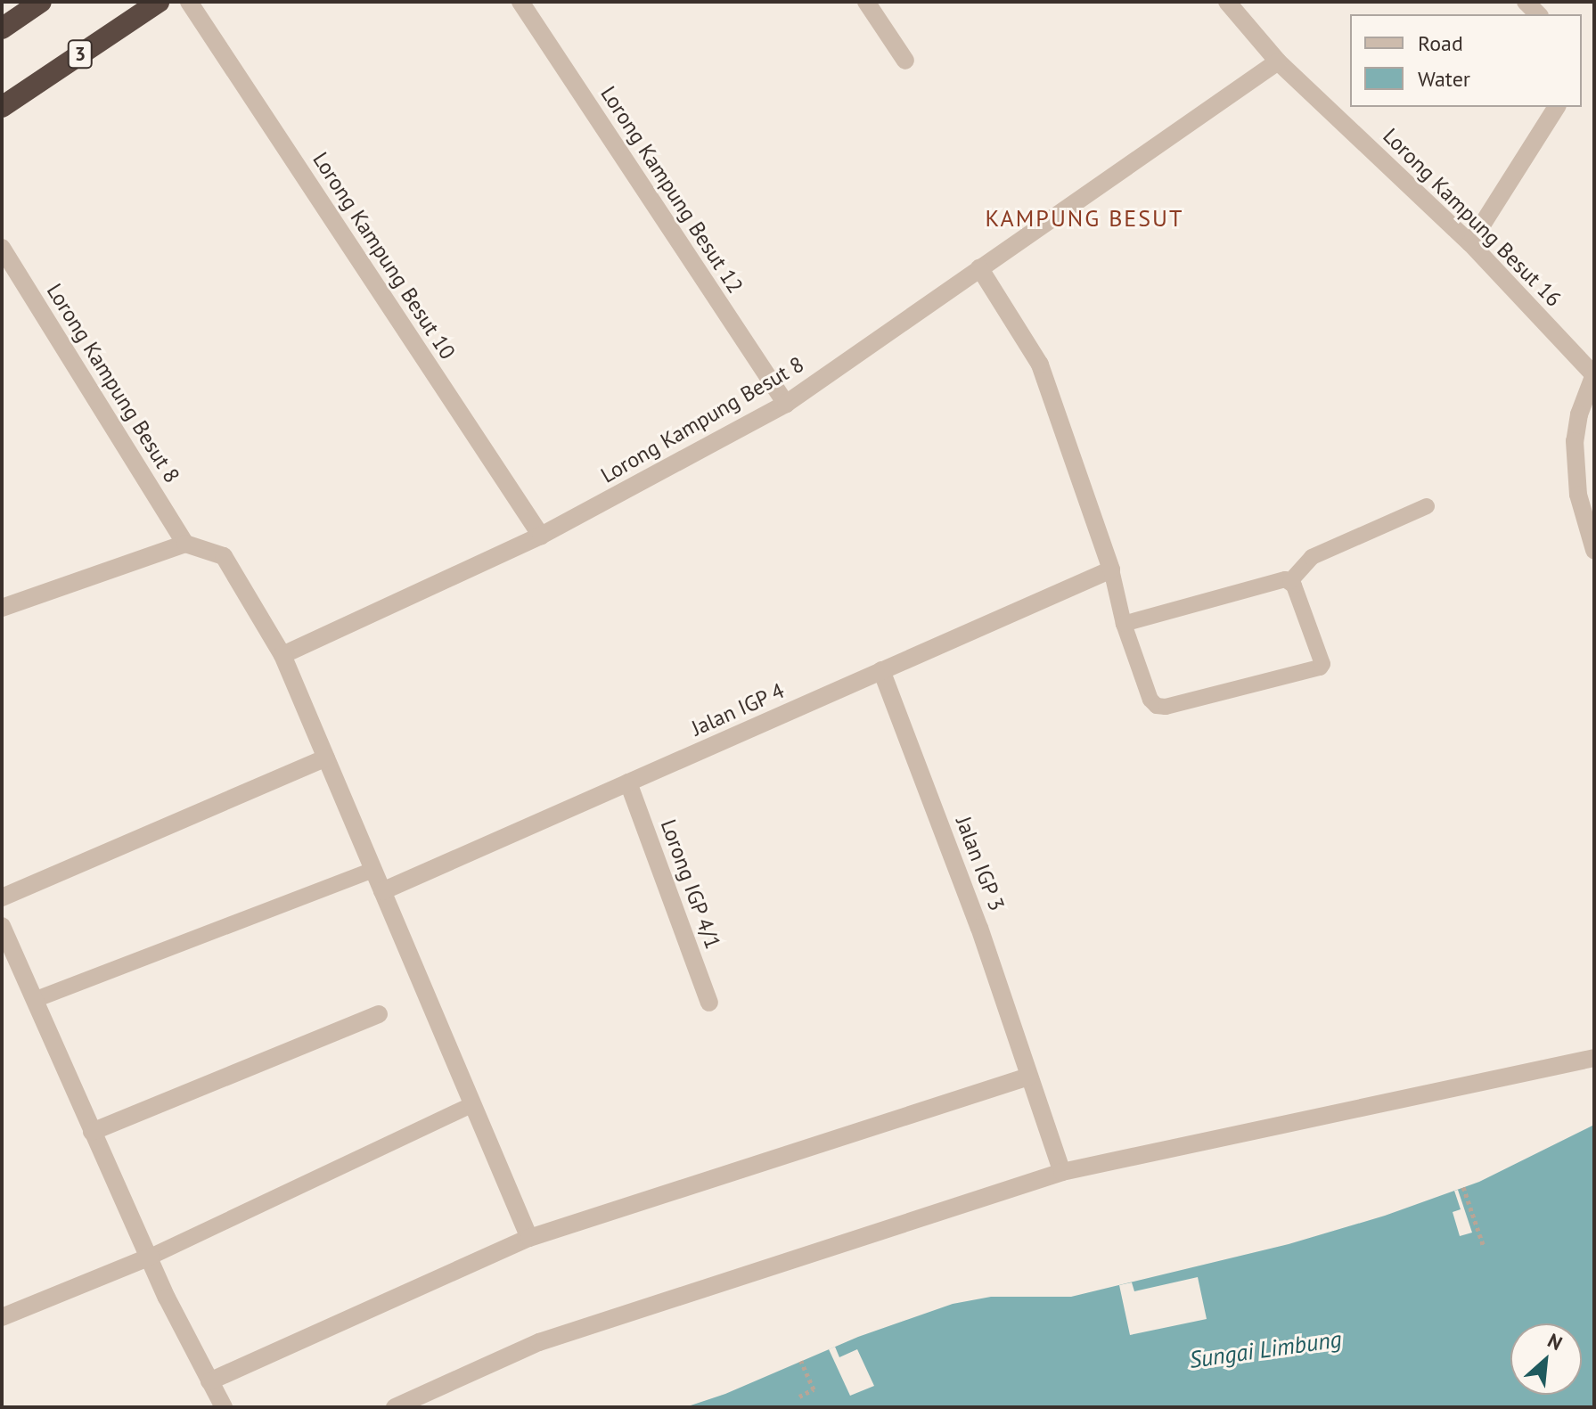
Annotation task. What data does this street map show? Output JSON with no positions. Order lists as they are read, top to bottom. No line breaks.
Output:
{"streets":{"highway":["3"],"street":["Lorong Kampung Besut 12","Lorong Kampung Besut 16","Lorong Kampung Besut 10","Lorong Kampung Besut 8","Jalan IGP 4","Jalan IGP 3","Lorong IGP 4/1"]},"crossings":[["Lorong Kampung Besut 12","Lorong Kampung Besut 8"],["Lorong Kampung Besut 16","Lorong Kampung Besut 8"],["Lorong Kampung Besut 10","Lorong Kampung Besut 8"],["Jalan IGP 4","Jalan IGP 3"],["Jalan IGP 4","Lorong IGP 4/1"]],"districts":["KAMPUNG BESUT"],"water":["Sungai Limbung"],"legend":["Road","Water"],"north":"top right"}
